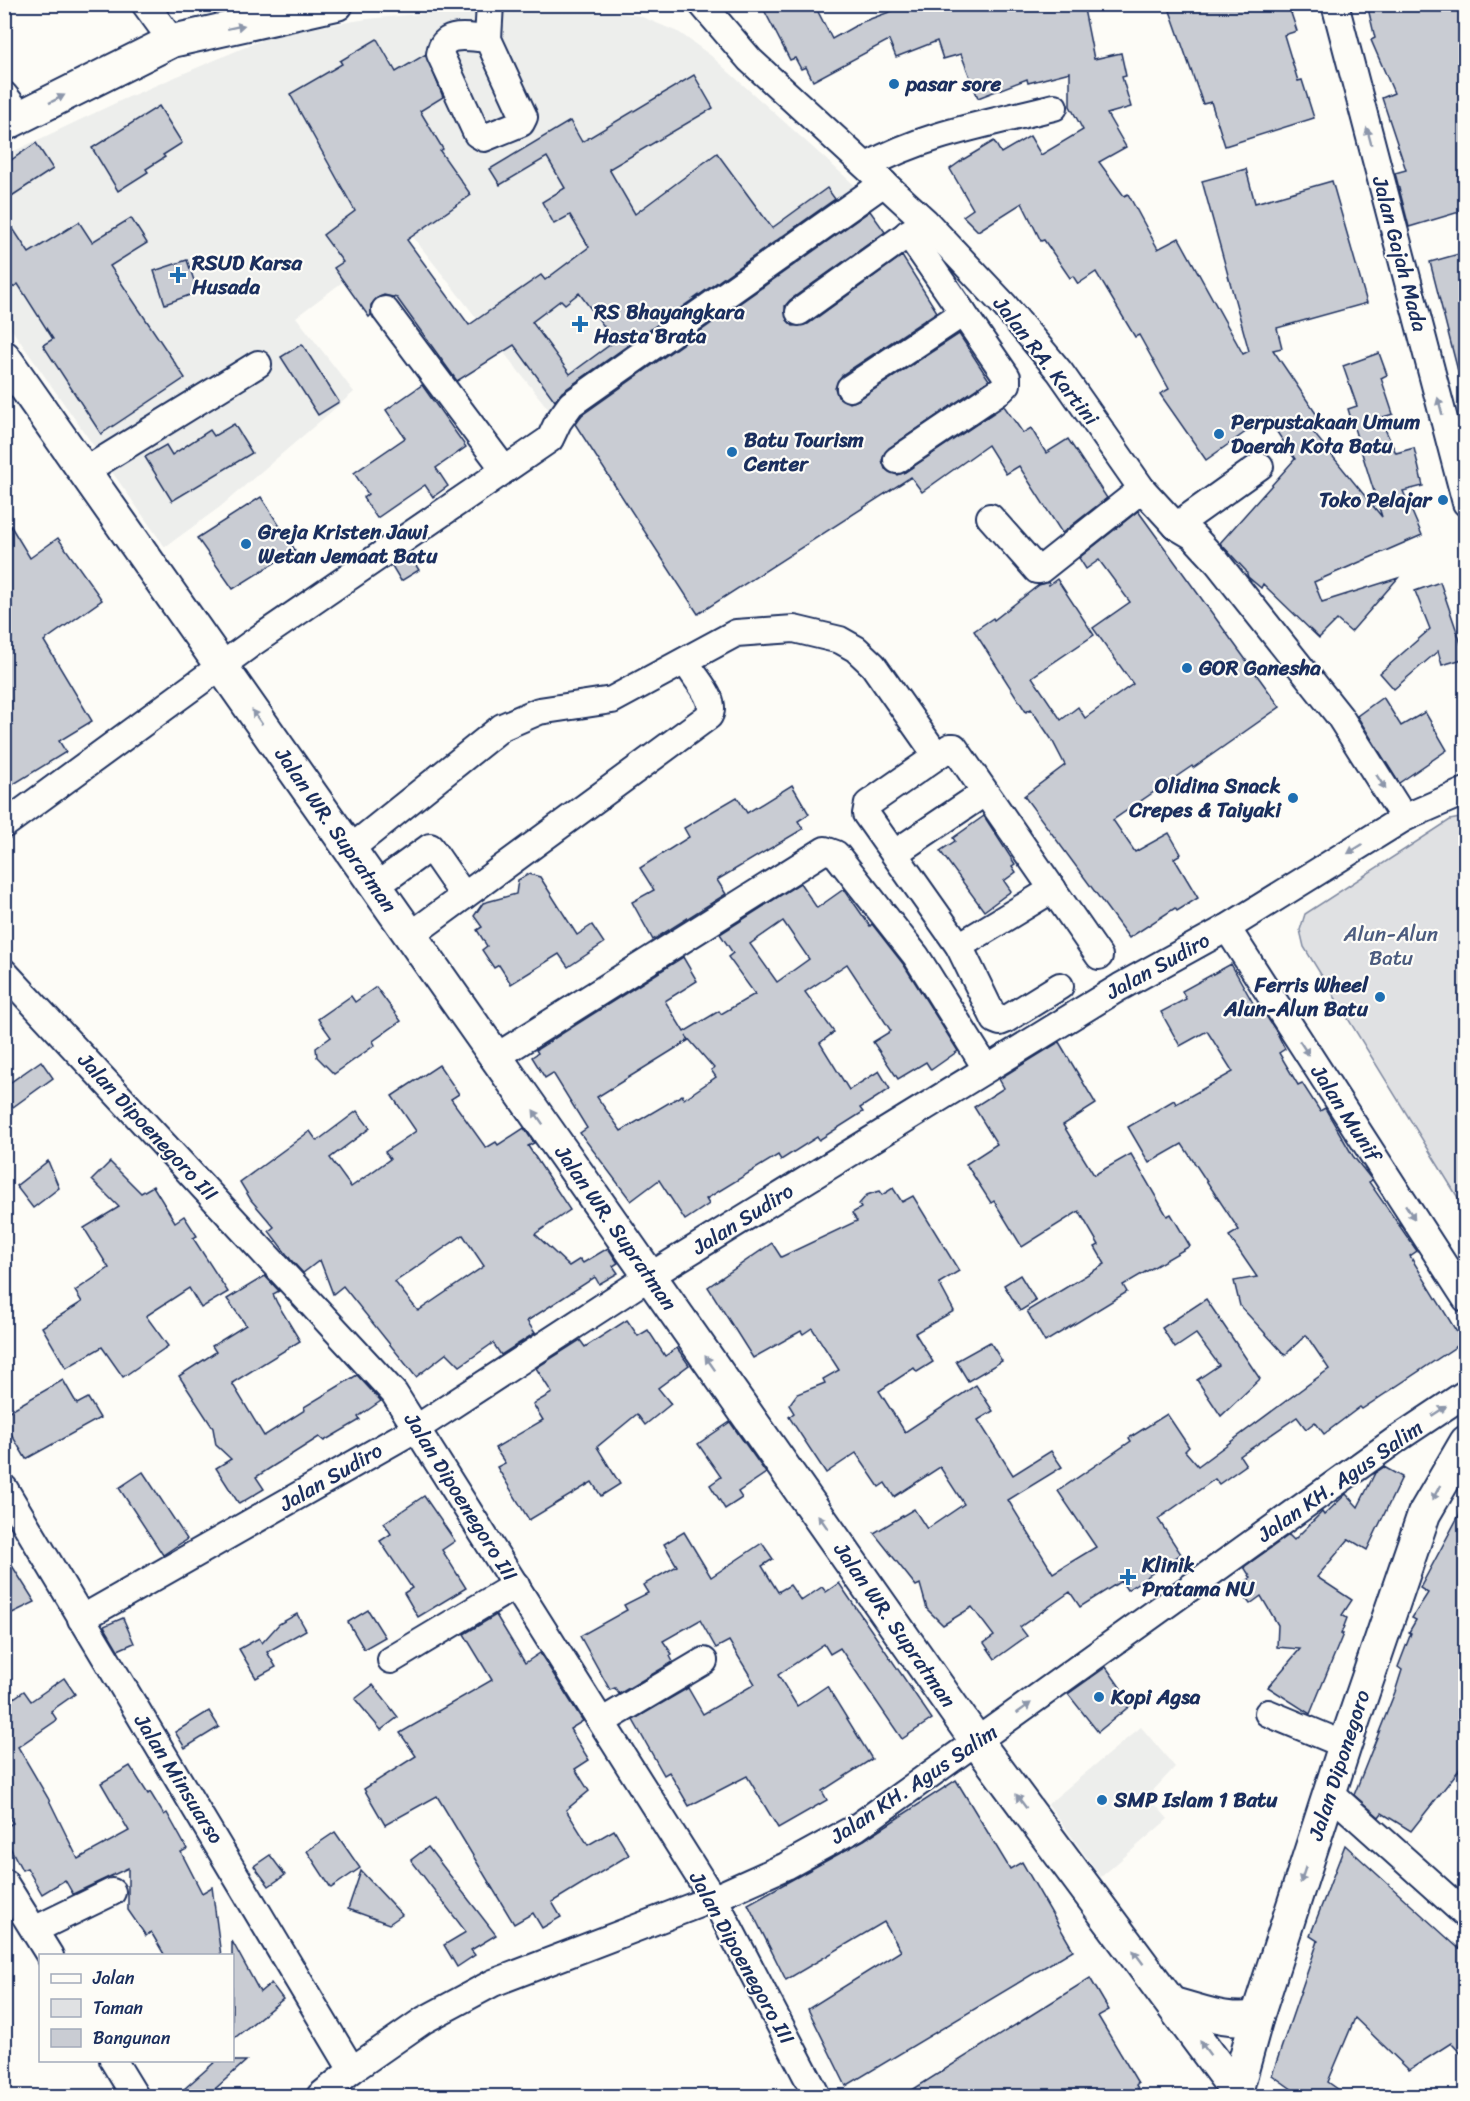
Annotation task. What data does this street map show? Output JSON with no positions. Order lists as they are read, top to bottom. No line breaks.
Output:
{"streets":{"main road":["Jalan WR. Supratman","Jalan Diponegoro"],"street":["Jalan Gajah Mada","Jalan RA. Kartini","Jalan Sudiro","Jalan Munif","Jalan Dipoenegoro III","Jalan KH. Agus Salim","Jalan Minsuarso"]},"crossings":[["Jalan RA. Kartini","Jalan Sudiro"],["Jalan WR. Supratman","Jalan Sudiro"],["Jalan WR. Supratman","Jalan KH. Agus Salim"],["Jalan WR. Supratman","Jalan Diponegoro"],["Jalan Sudiro","Jalan Munif"],["Jalan Sudiro","Jalan Dipoenegoro III"],["Jalan Sudiro","Jalan Minsuarso"],["Jalan Dipoenegoro III","Jalan KH. Agus Salim"],["Jalan KH. Agus Salim","Jalan Minsuarso"]],"one_way":["Jalan Gajah Mada","Jalan WR. Supratman","Jalan Munif","Jalan KH. Agus Salim","Jalan Diponegoro"],"parks":["Alun-Alun Batu"],"places":{"other":["pasar sore","Perpustakaan Umum Daerah Kota Batu","Batu Tourism Center","Toko Pelajar","Greja Kristen Jawi Wetan Jemaat Batu","GOR Ganesha","Olidina Snack Crepes & Taiyaki","Ferris Wheel Alun-Alun Batu","Kopi Agsa","SMP Islam 1 Batu"],"health":["RSUD Karsa Husada","RS Bhayangkara Hasta Brata","Klinik Pratama NU"]},"legend":["Jalan","Taman","Bangunan"]}
